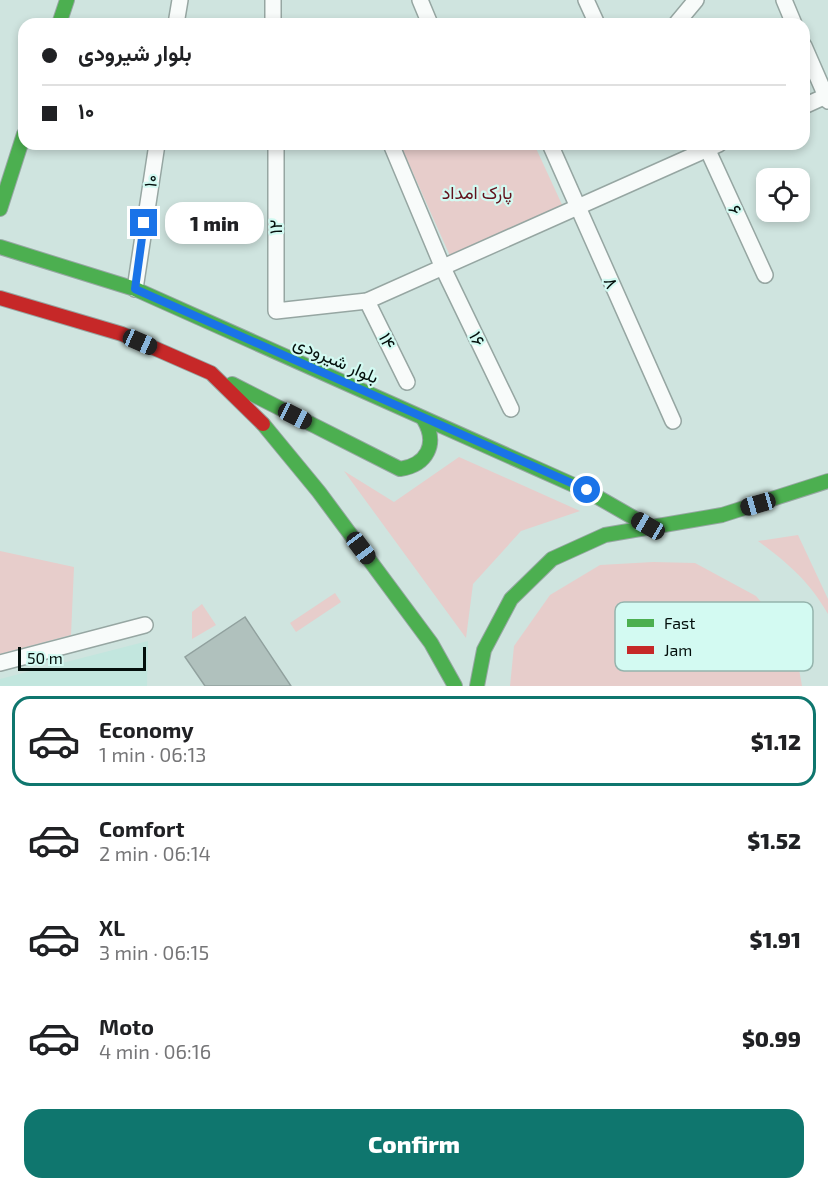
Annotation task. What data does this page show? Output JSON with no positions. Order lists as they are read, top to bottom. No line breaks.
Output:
{"streets":{"main road":["بلوار شیرودی"],"street":["۱۰","۶","۱۲","۸","۱۶","۱۴"]},"crossings":[["۱۰","بلوار شیرودی"],["۱۲","۱۴"]],"parks":["پارک امداد"],"legend":["Fast","Jam"],"scale_bar":"50 m","page":{"banner":["بلوار شیرودی","۱۰"],"bubble":"1 min","scale":"50 m","list":[{"name":"Economy","note":"1 min · 06:13","value":"$1.12"},{"name":"Comfort","note":"2 min · 06:14","value":"$1.52"},{"name":"XL","note":"3 min · 06:15","value":"$1.91"},{"name":"Moto","note":"4 min · 06:16","value":"$0.99"}],"buttons":"Confirm"}}
